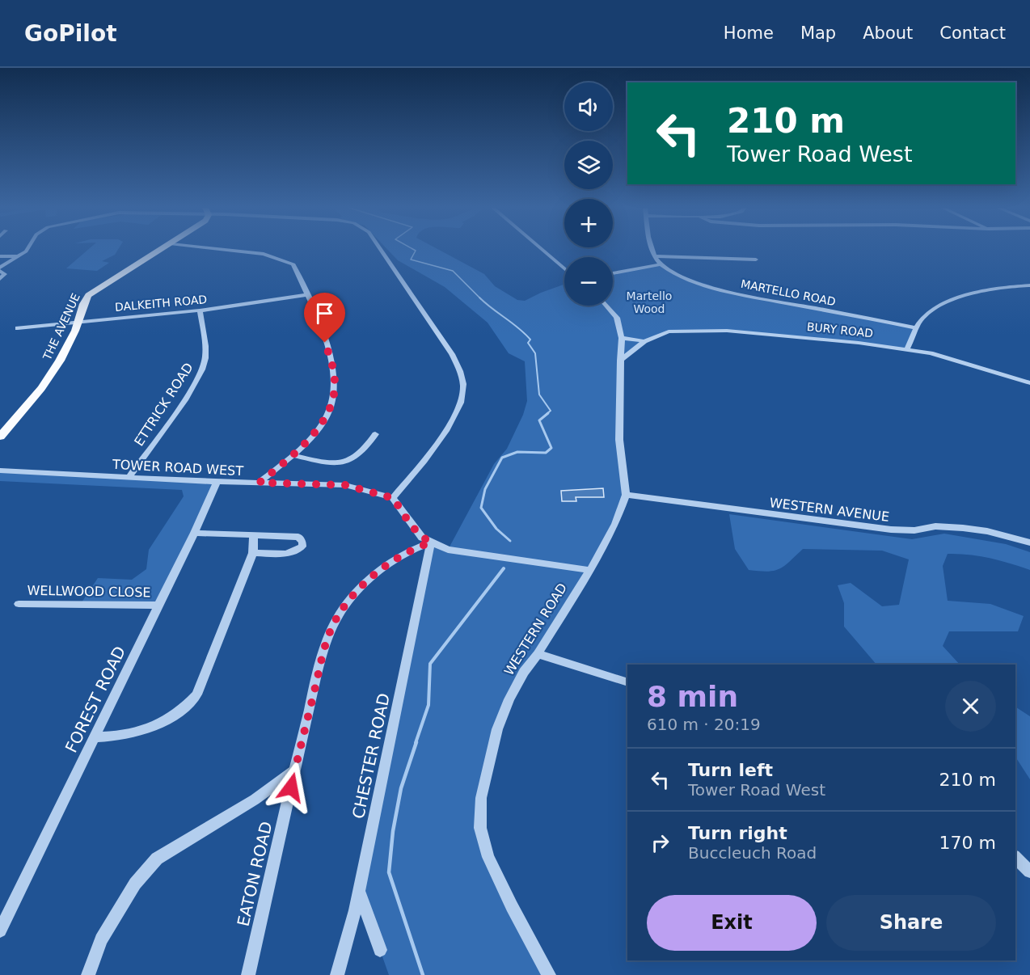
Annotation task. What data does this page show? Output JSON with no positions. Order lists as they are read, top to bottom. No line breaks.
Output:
{"streets":{"main road":["THE AVENUE"],"street":["MARTELLO ROAD","DALKEITH ROAD","BURY ROAD","ETTRICK ROAD","TOWER ROAD WEST","WESTERN AVENUE","WELLWOOD CLOSE","WESTERN ROAD","FOREST ROAD","CHESTER ROAD","EATON ROAD"]},"crossings":[["DALKEITH ROAD","THE AVENUE"],["DALKEITH ROAD","ETTRICK ROAD"],["BURY ROAD","WESTERN ROAD"],["ETTRICK ROAD","TOWER ROAD WEST"],["TOWER ROAD WEST","FOREST ROAD"],["WESTERN AVENUE","WESTERN ROAD"],["WELLWOOD CLOSE","FOREST ROAD"],["CHESTER ROAD","EATON ROAD"]],"parks":["Martello Wood"],"page":{"header":"GoPilot","nav":["Home","Map","About","Contact"],"map_buttons":["+","−"],"turn":["210 m","Tower Road West"],"heading":["8 min","610 m · 20:19"],"list":[{"name":"Turn left","note":"Tower Road West","value":"210 m"},{"name":"Turn right","note":"Buccleuch Road","value":"170 m"}],"buttons":["Exit","Share"]}}
